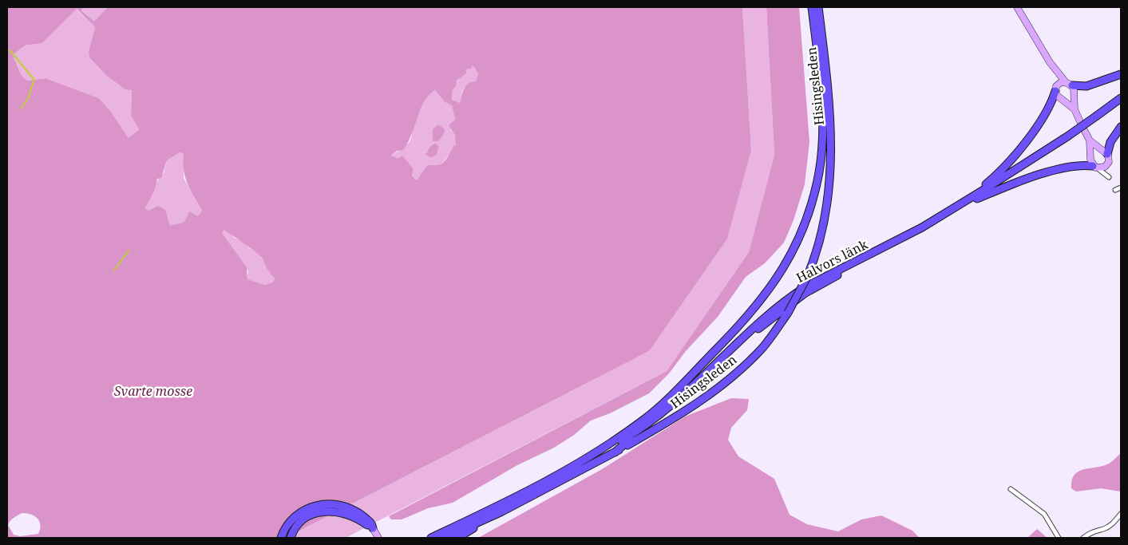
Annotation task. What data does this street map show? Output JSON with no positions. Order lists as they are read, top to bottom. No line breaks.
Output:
{"streets":{"highway":["Hisingsleden","Halvors länk"]},"crossings":[["Hisingsleden","Halvors länk"]],"parks":["Svarte mosse"]}
